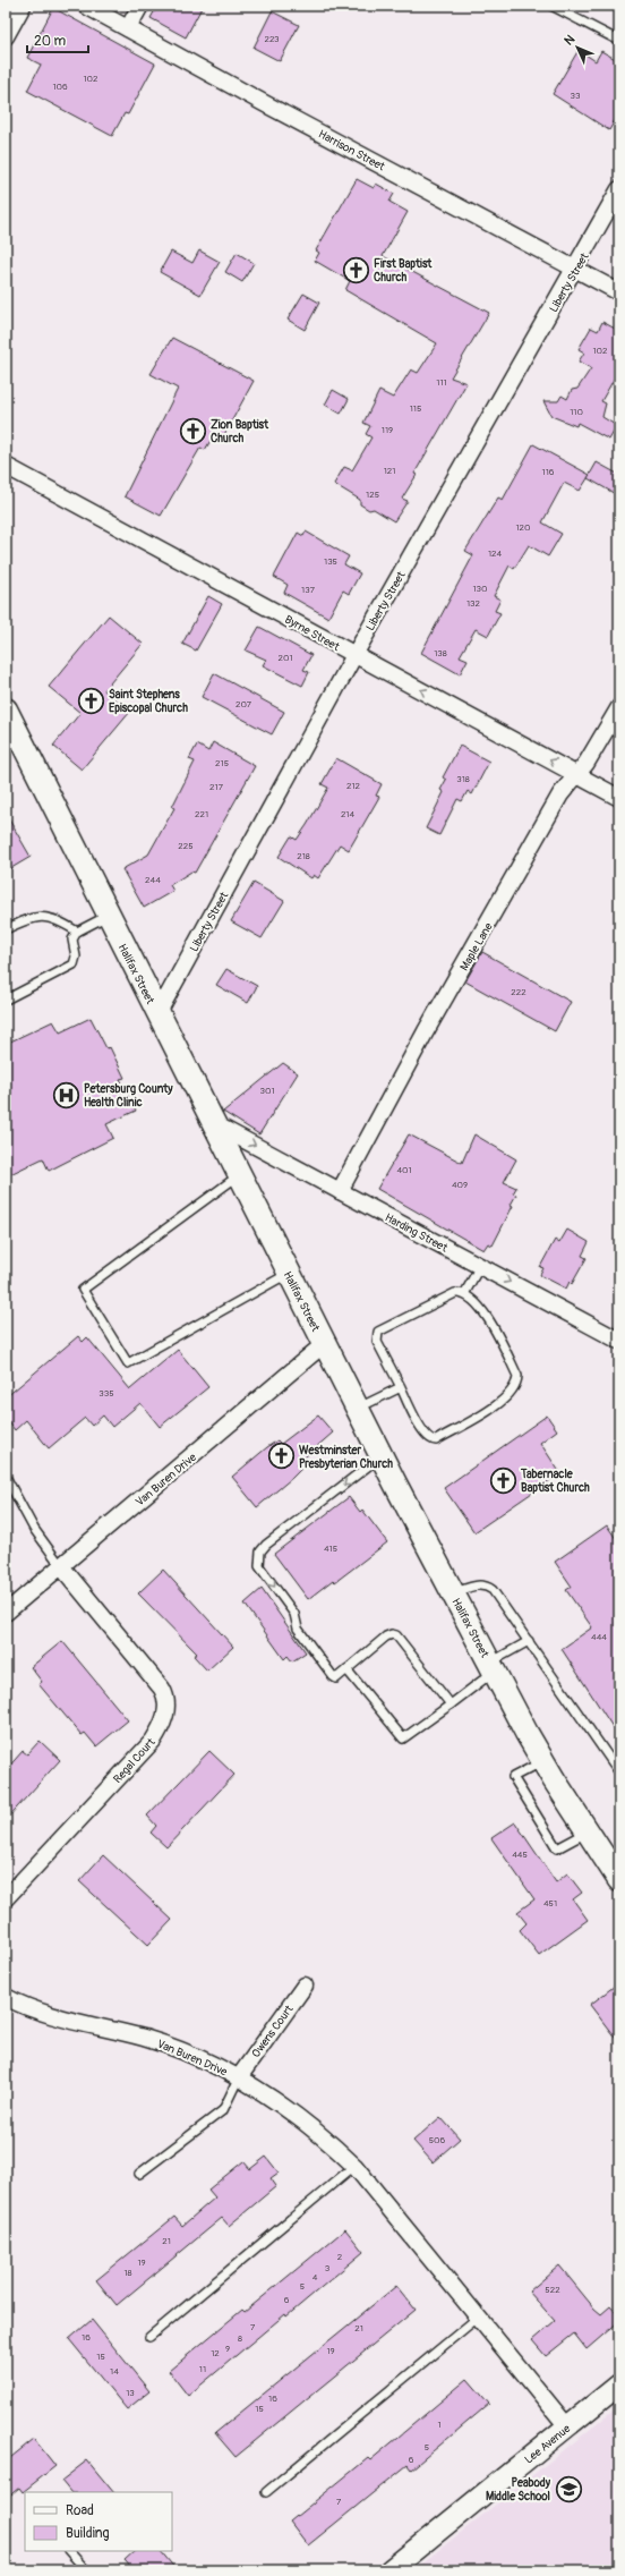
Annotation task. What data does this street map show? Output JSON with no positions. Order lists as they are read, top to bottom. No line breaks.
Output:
{"streets":{"main road":["Halifax Street"],"street":["Harrison Street","Liberty Street","Byrne Street","Maple Lane","Harding Street","Van Buren Drive","Regal Court","Owens Court","Lee Avenue"]},"crossings":[["Harrison Street","Liberty Street"],["Liberty Street","Byrne Street"],["Liberty Street","Halifax Street"],["Byrne Street","Maple Lane"],["Maple Lane","Harding Street"],["Halifax Street","Harding Street"],["Halifax Street","Van Buren Drive"],["Van Buren Drive","Regal Court"],["Van Buren Drive","Owens Court"],["Van Buren Drive","Lee Avenue"]],"one_way":["Byrne Street","Harding Street"],"places":{"church":["First Baptist Church","Zion Baptist Church","Saint Stephens Episcopal Church","Westminster Presbyterian Church","Tabernacle Baptist Church"],"hospital":["Petersburg County Health Clinic"],"school or university":["Peabody Middle School"]},"house_numbers":["223","102","106","33","102","111","115","110","119","121","116","125","120","124","135","130","137","132","138","201","207","215","318","212","217","221","214","225","218","244","222","301","401","409","335","415","444","445","451","506","21","2","19","3","18","4","5","522","6","7","21","16","8","9","19","12","15","11","14","13","16","15","1","5","6","7"],"legend":["Road","Building"],"scale_bar":"20 m","north":"top left"}
